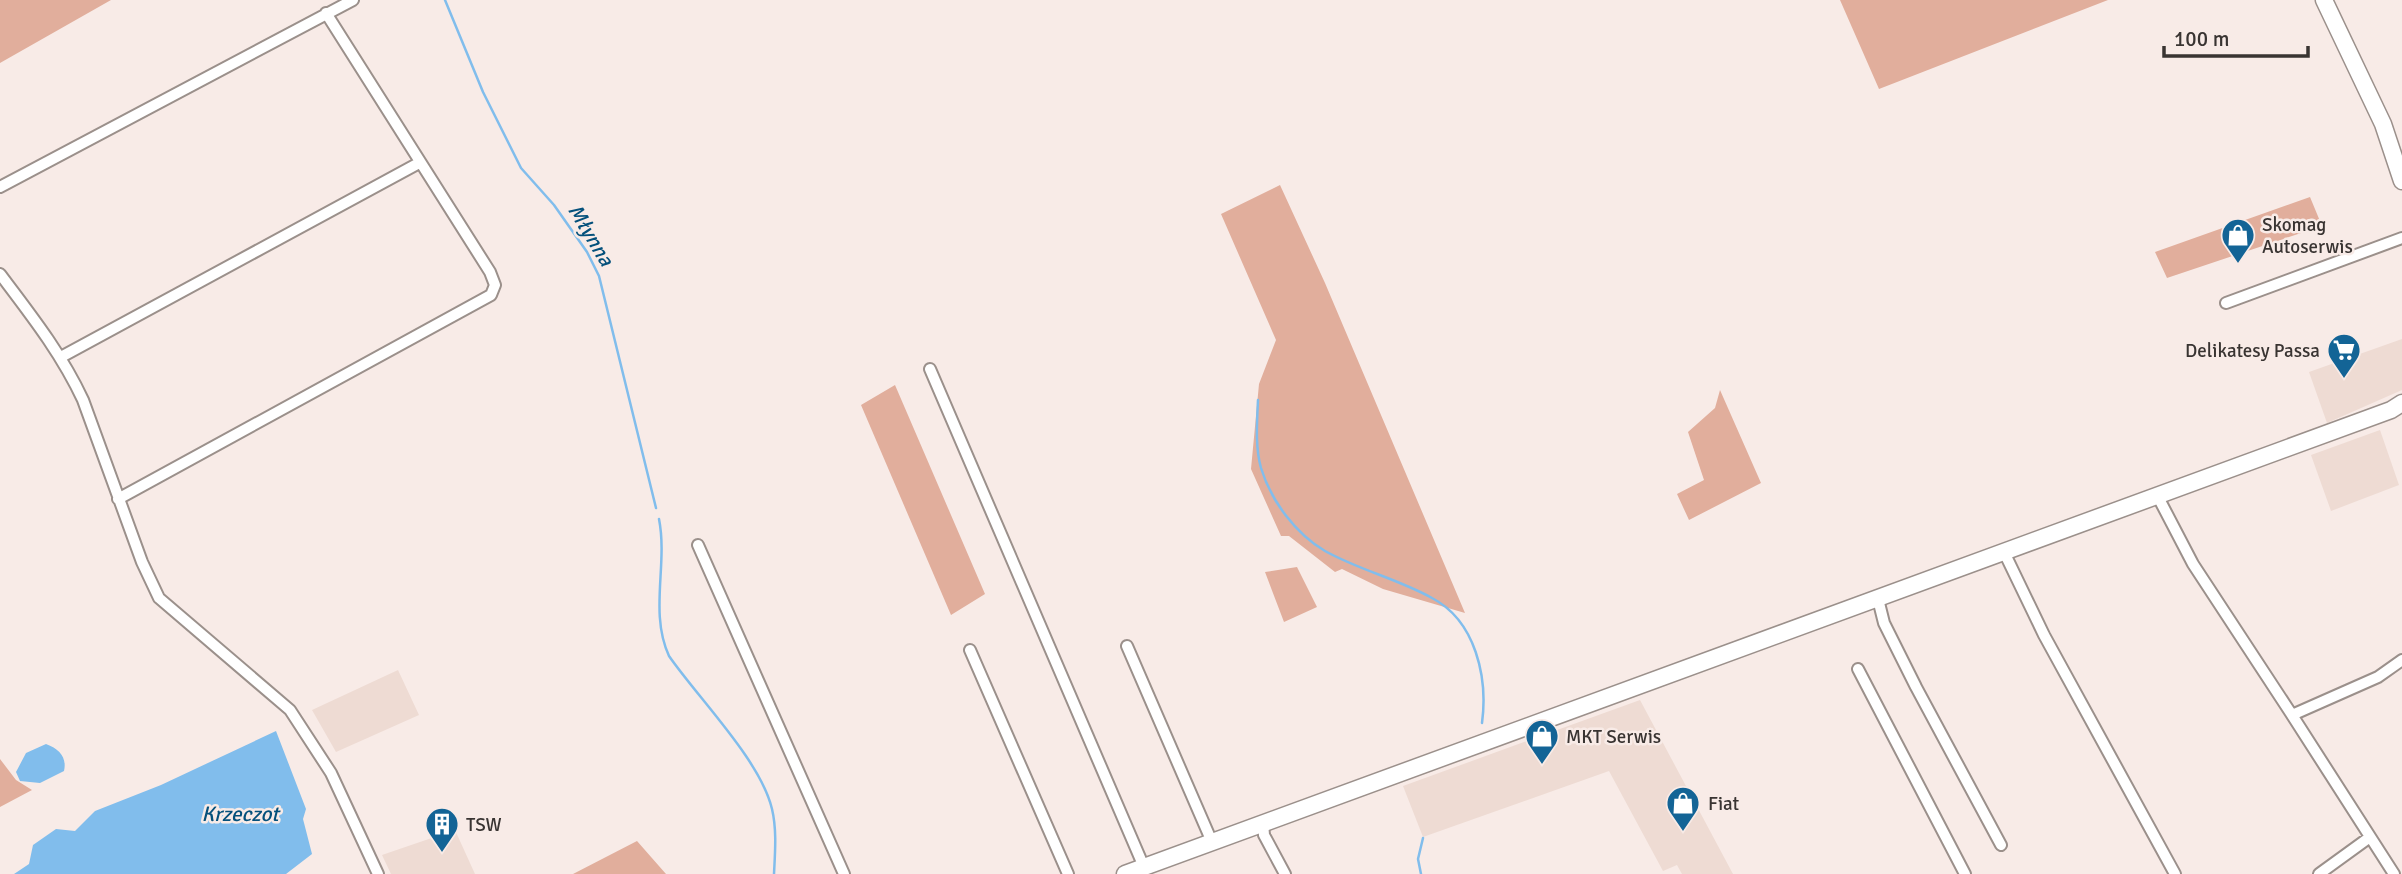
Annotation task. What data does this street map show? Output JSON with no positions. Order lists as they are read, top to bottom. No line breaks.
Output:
{"water":["Młynna","Krzeczot"],"places":{"shop":["Skomag Autoserwis","MKT Serwis","Fiat"],"supermarket":["Delikatesy Passa"],"building":["TSW"]},"scale_bar":"100 m"}
